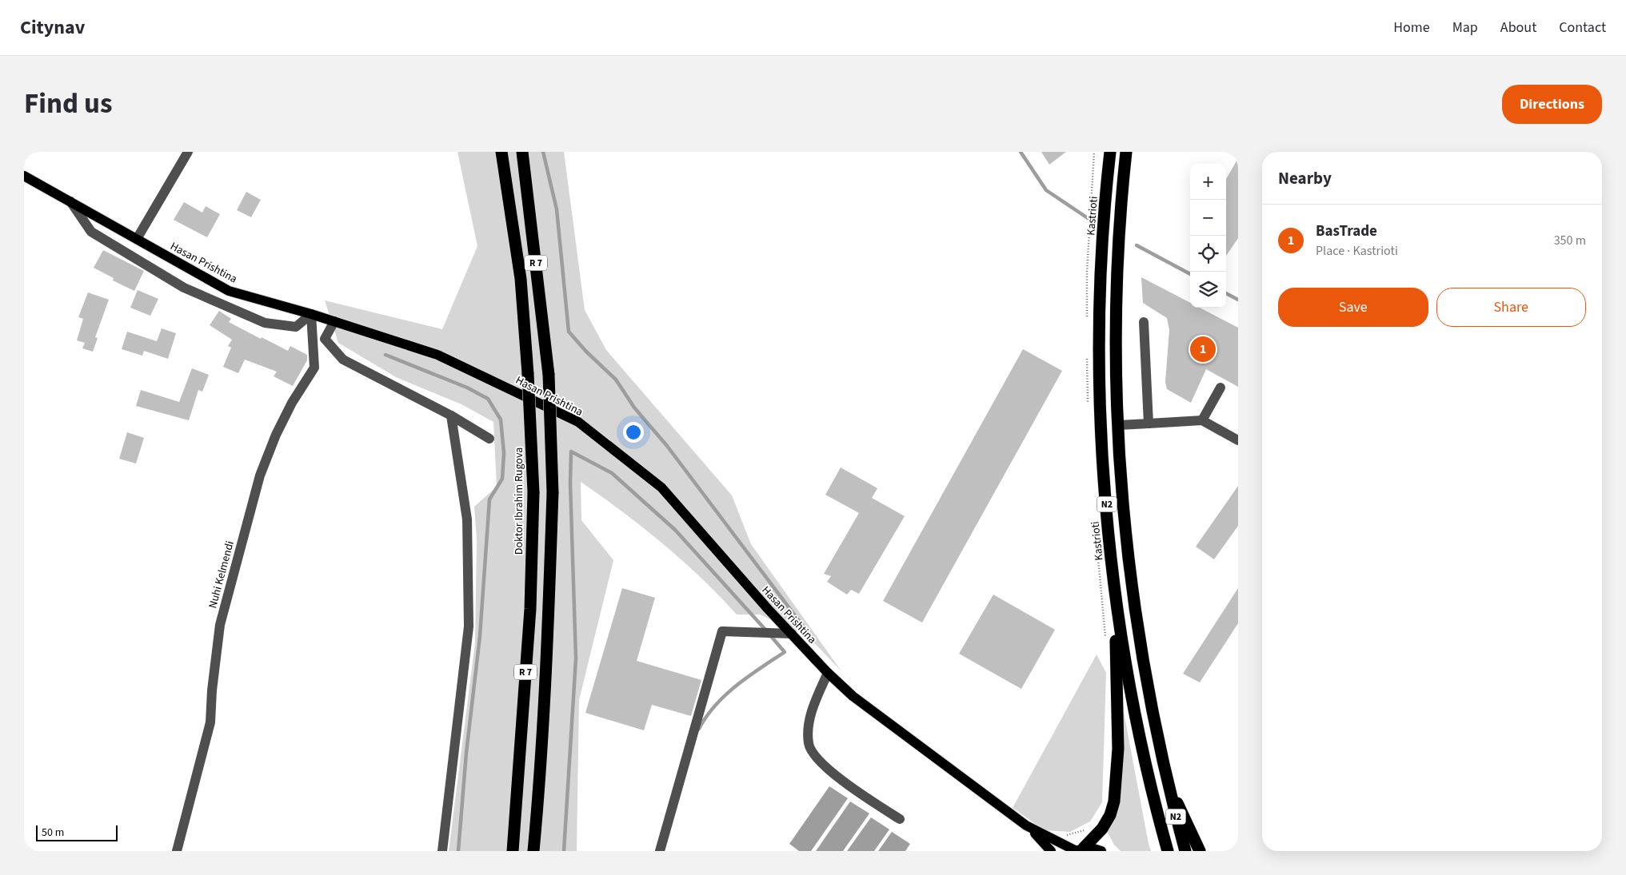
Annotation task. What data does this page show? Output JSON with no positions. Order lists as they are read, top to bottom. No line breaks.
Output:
{"streets":{"highway":["Kastrioti","R 7","Doktor Ibrahim Rugova","N2"],"main road":["Hasan Prishtina"],"street":["Nuhi Kelmendi"]},"crossings":[["Hasan Prishtina","Nuhi Kelmendi"]],"scale_bar":"50 m","page":{"header":"Citynav","nav":["Home","Map","About","Contact"],"title":"Find us","buttons":["Directions",["Save","Share"]],"heading":"Nearby","map_buttons":["+","−"],"list":[{"mark":"1","name":"BasTrade","note":"Place · Kastrioti","value":"350 m"}],"pins":"1","scale":"50 m"}}
